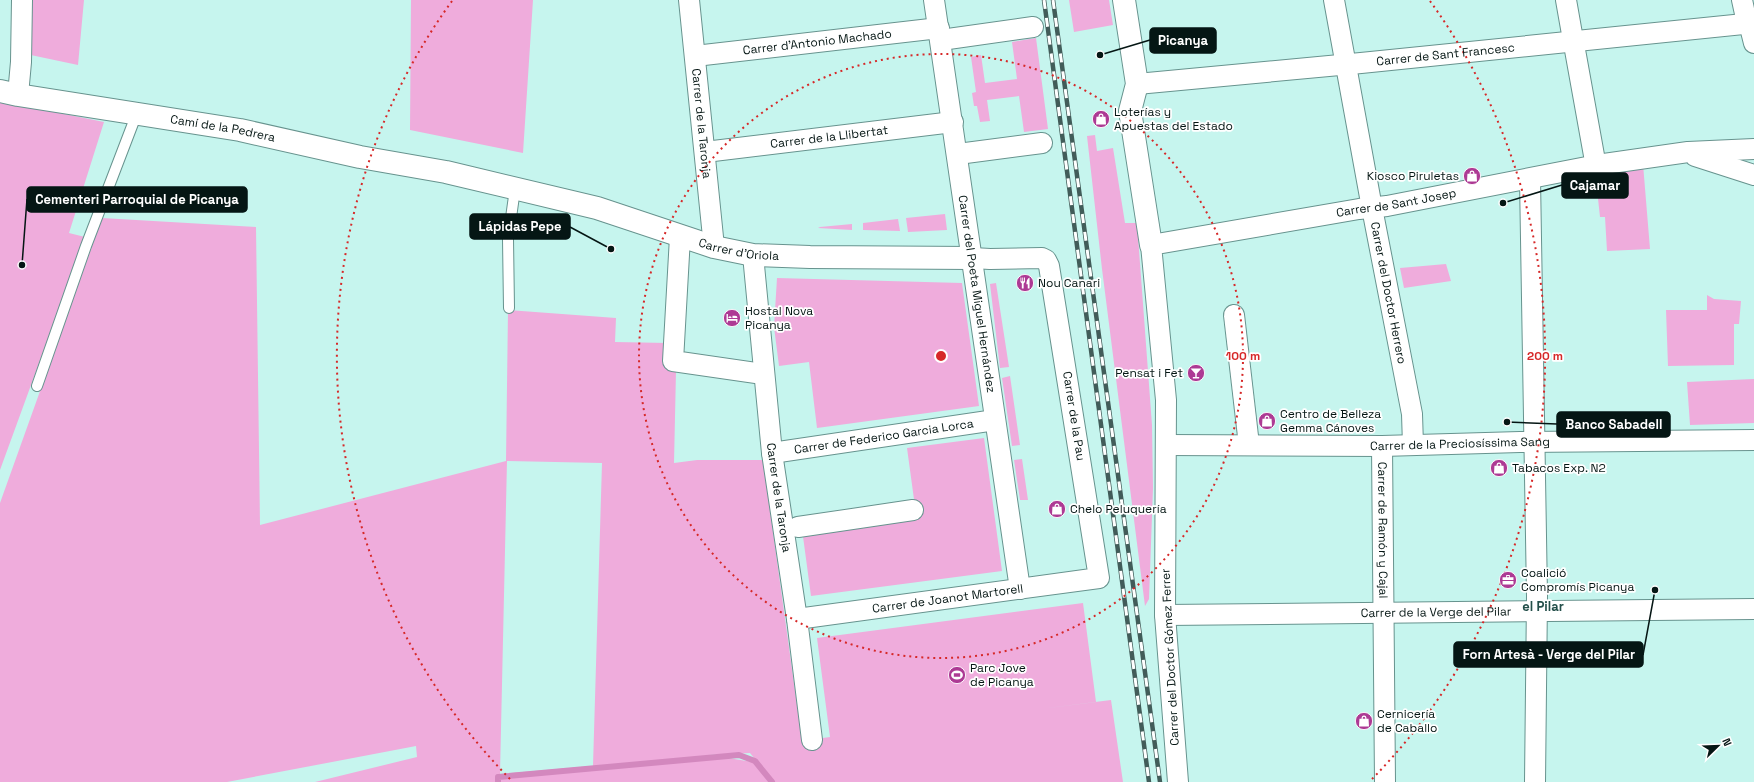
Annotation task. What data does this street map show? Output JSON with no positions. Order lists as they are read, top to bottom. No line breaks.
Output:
{"streets":{"street":["Carrer d'Antonio Machado","Carrer de Sant Francesc","Carrer de la Taronja","Camí de la Pedrera","Carrer de la Llibertat","Carrer de Sant Josep","Carrer d'Oriola","Carrer del Doctor Herrero","Carrer del Poeta Miguel Hernández","Carrer de la Pau","Carrer de Federico Garcia Lorca","Carrer de la Preciosíssima Sang","Carrer de Ramón y Cajal","Carrer de Joanot Martorell","Carrer de la Verge del Pilar","Carrer del Doctor Gómez Ferrer"]},"crossings":[["Carrer d'Antonio Machado","Carrer de la Taronja"],["Carrer d'Antonio Machado","Carrer del Poeta Miguel Hernández"],["Carrer de Sant Francesc","Carrer del Doctor Herrero"],["Carrer de la Taronja","Carrer de la Llibertat"],["Carrer de la Taronja","Carrer d'Oriola"],["Carrer de la Taronja","Carrer de Federico Garcia Lorca"],["Carrer de la Taronja","Carrer de Joanot Martorell"],["Camí de la Pedrera","Carrer d'Oriola"],["Carrer de la Llibertat","Carrer del Poeta Miguel Hernández"],["Carrer de Sant Josep","Carrer del Doctor Herrero"],["Carrer de Sant Josep","Carrer del Doctor Gómez Ferrer"],["Carrer d'Oriola","Carrer del Poeta Miguel Hernández"],["Carrer d'Oriola","Carrer de la Pau"],["Carrer del Doctor Herrero","Carrer de la Preciosíssima Sang"],["Carrer del Poeta Miguel Hernández","Carrer de Federico Garcia Lorca"],["Carrer del Poeta Miguel Hernández","Carrer de Joanot Martorell"],["Carrer de la Pau","Carrer de Joanot Martorell"],["Carrer de la Preciosíssima Sang","Carrer de Ramón y Cajal"],["Carrer de la Preciosíssima Sang","Carrer del Doctor Gómez Ferrer"],["Carrer de Ramón y Cajal","Carrer de la Verge del Pilar"],["Carrer de la Verge del Pilar","Carrer del Doctor Gómez Ferrer"]],"districts":["el Pilar"],"places":{"other":["Picanya","Cajamar","Lápidas Pepe","Cementeri Parroquial de Picanya","Banco Sabadell","Forn Artesà - Verge del Pilar"],"shop":["Loterías y Apuestas del Estado","Kiosco Piruletas","Centro de Belleza Gemma Cánoves","Tabacos Exp. N2","Chelo Peluquería","Cernicería de Caballo"],"restaurant":["Nou Canari"],"hotel":["Hostal Nova Picanya"],"bar":["Pensat i Fet"],"office":["Coalició Compromís Picanya"],"sports":["Parc Jove de Picanya"]},"north":"top right","rings":["100 m","200 m"]}
